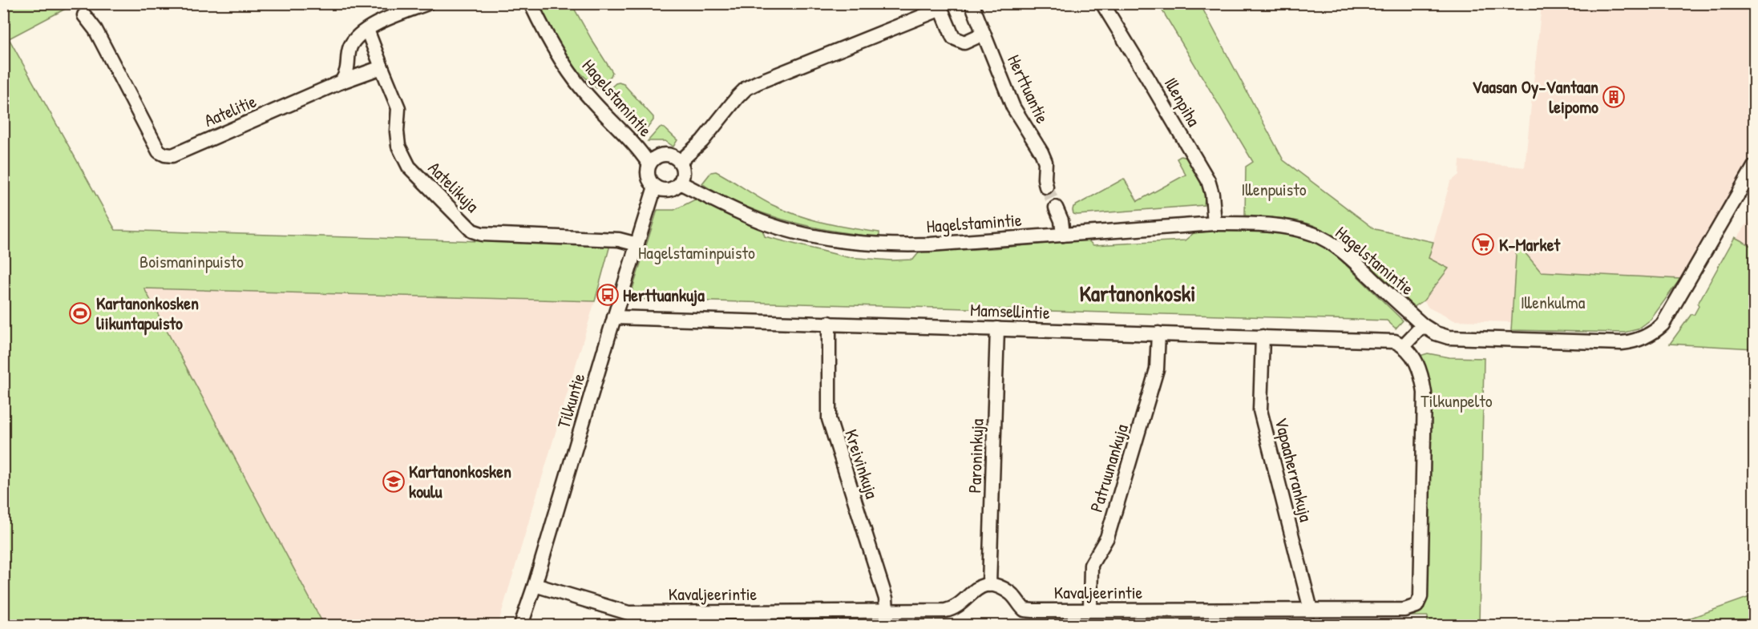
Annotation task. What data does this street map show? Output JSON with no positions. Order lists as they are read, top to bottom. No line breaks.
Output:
{"streets":{"street":["Herttuantie","Hagelstamintie","Illenpiha","Aatelitie","Aatelikuja","Mamsellintie","Tilkuntie","Paroninkuja","Kreivinkuja","Patruunankuja","Vapaaherrankuja","Kavaljeerintie"]},"crossings":[["Hagelstamintie","Illenpiha"],["Hagelstamintie","Tilkuntie"],["Aatelikuja","Tilkuntie"],["Mamsellintie","Tilkuntie"],["Mamsellintie","Paroninkuja"],["Mamsellintie","Kreivinkuja"],["Mamsellintie","Patruunankuja"],["Mamsellintie","Vapaaherrankuja"],["Mamsellintie","Kavaljeerintie"],["Tilkuntie","Kavaljeerintie"],["Paroninkuja","Kavaljeerintie"],["Kreivinkuja","Kavaljeerintie"],["Patruunankuja","Kavaljeerintie"],["Vapaaherrankuja","Kavaljeerintie"]],"districts":["Kartanonkoski"],"parks":["Illenpuisto","Hagelstaminpuisto","Boismaninpuisto","Illenkulma","Tilkunpelto"],"places":{"building":["Vaasan Oy-Vantaan leipomo"],"supermarket":["K-Market"],"bus stop":["Herttuankuja"],"sports":["Kartanonkosken liikuntapuisto"],"school or university":["Kartanonkosken koulu"]}}
